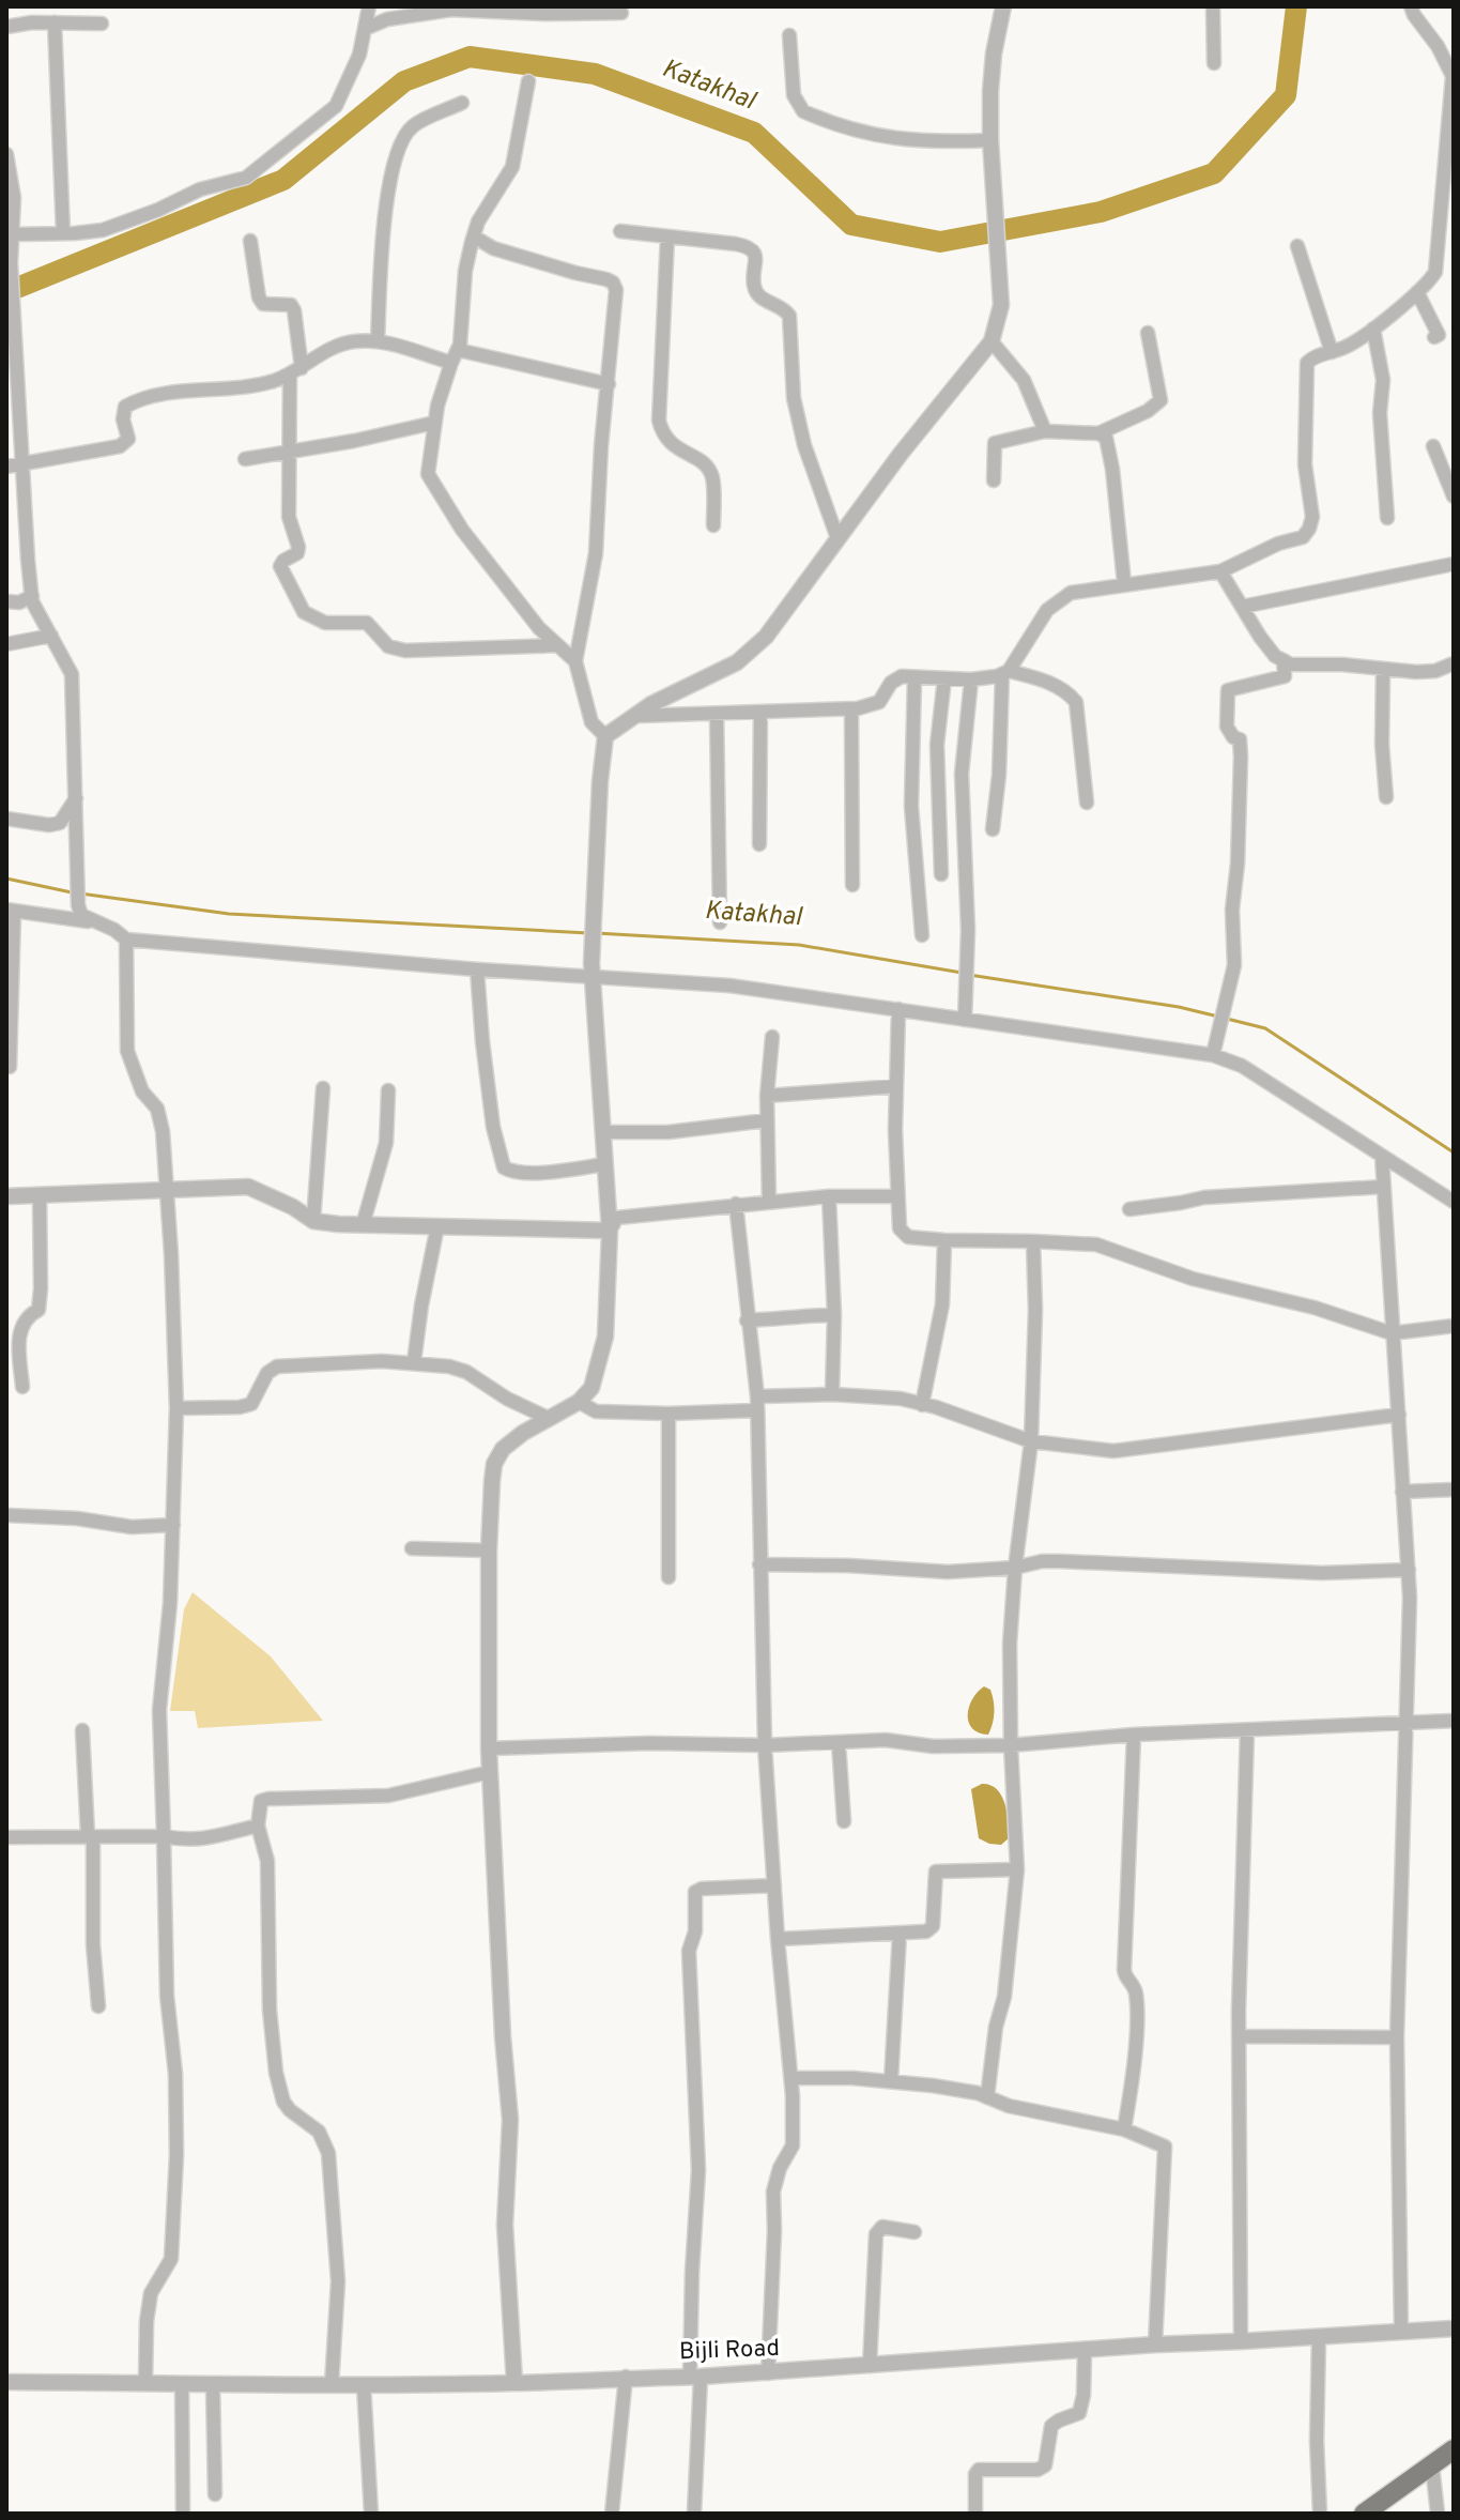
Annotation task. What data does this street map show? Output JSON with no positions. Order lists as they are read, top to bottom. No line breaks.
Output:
{"streets":{"street":["Bijli Road"]},"water":["Katakhal"]}
